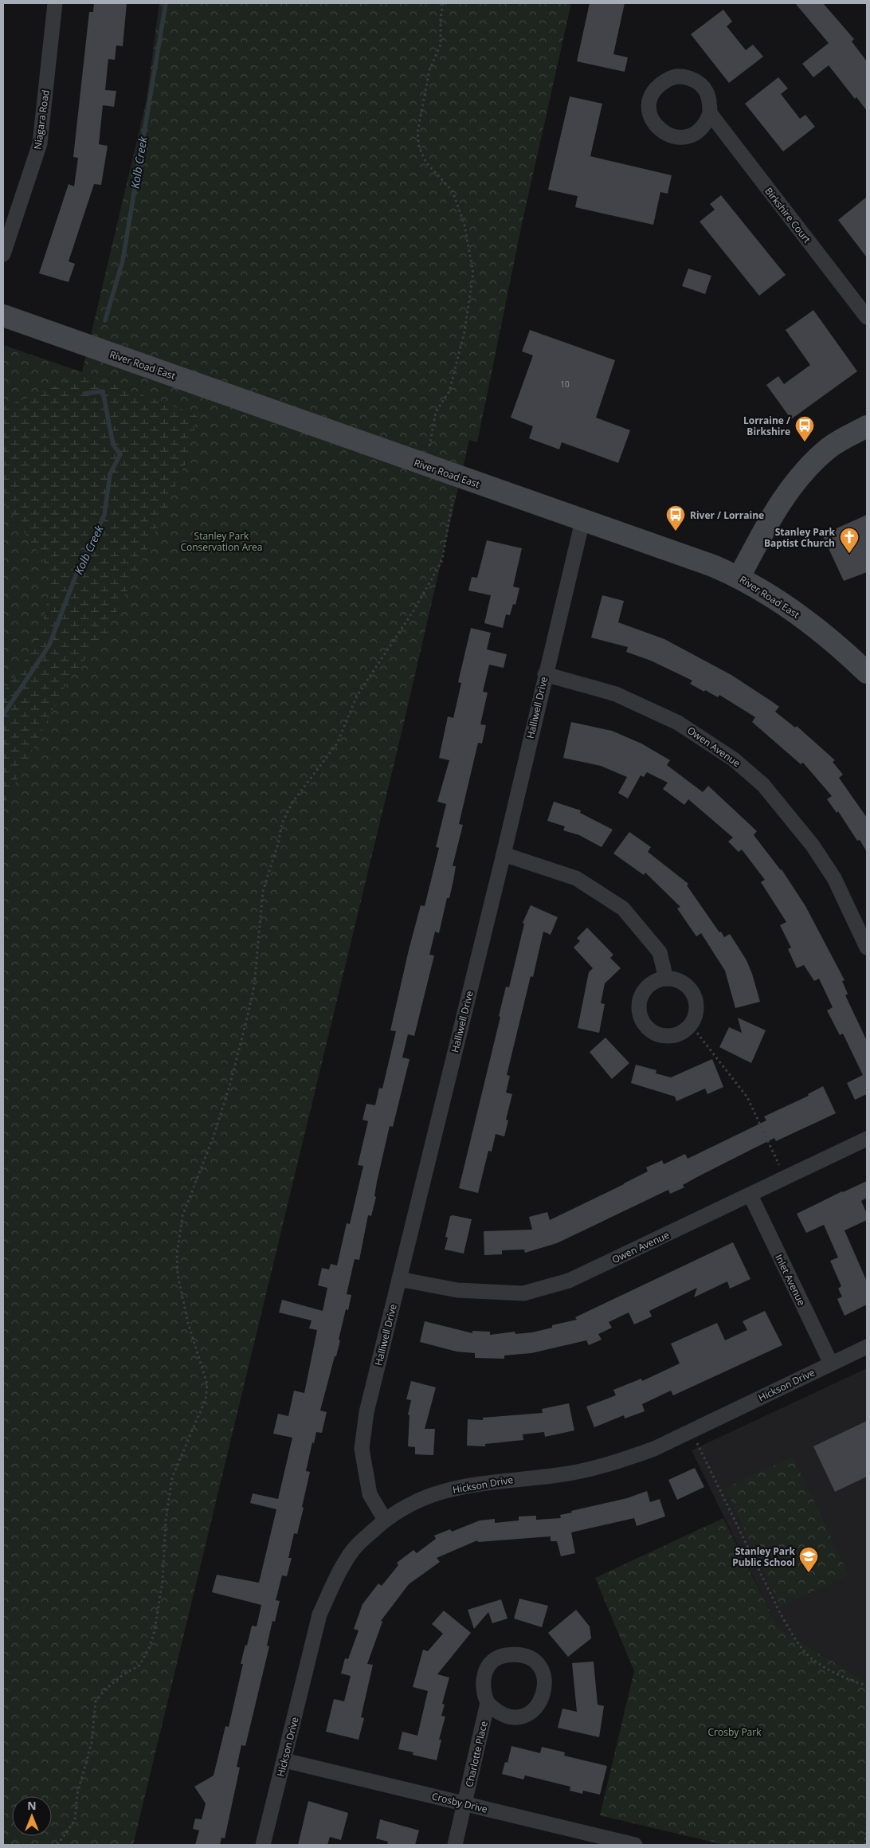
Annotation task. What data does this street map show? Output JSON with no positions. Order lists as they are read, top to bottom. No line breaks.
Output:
{"streets":{"street":["Niagara Road","Birkshire Court","River Road East","Halliwell Drive","Owen Avenue","Inlet Avenue","Hickson Drive","Charlotte Place","Crosby Drive"]},"crossings":[["River Road East","Halliwell Drive"],["Halliwell Drive","Owen Avenue"],["Halliwell Drive","Hickson Drive"],["Owen Avenue","Inlet Avenue"],["Inlet Avenue","Hickson Drive"],["Hickson Drive","Crosby Drive"],["Charlotte Place","Crosby Drive"]],"water":["Kolb Creek"],"parks":["Stanley Park Conservation Area","Crosby Park"],"places":{"bus stop":["Lorraine / Birkshire","River / Lorraine"],"church":["Stanley Park Baptist Church"],"school or university":["Stanley Park Public School"]},"house_numbers":["10"],"north":"top"}
